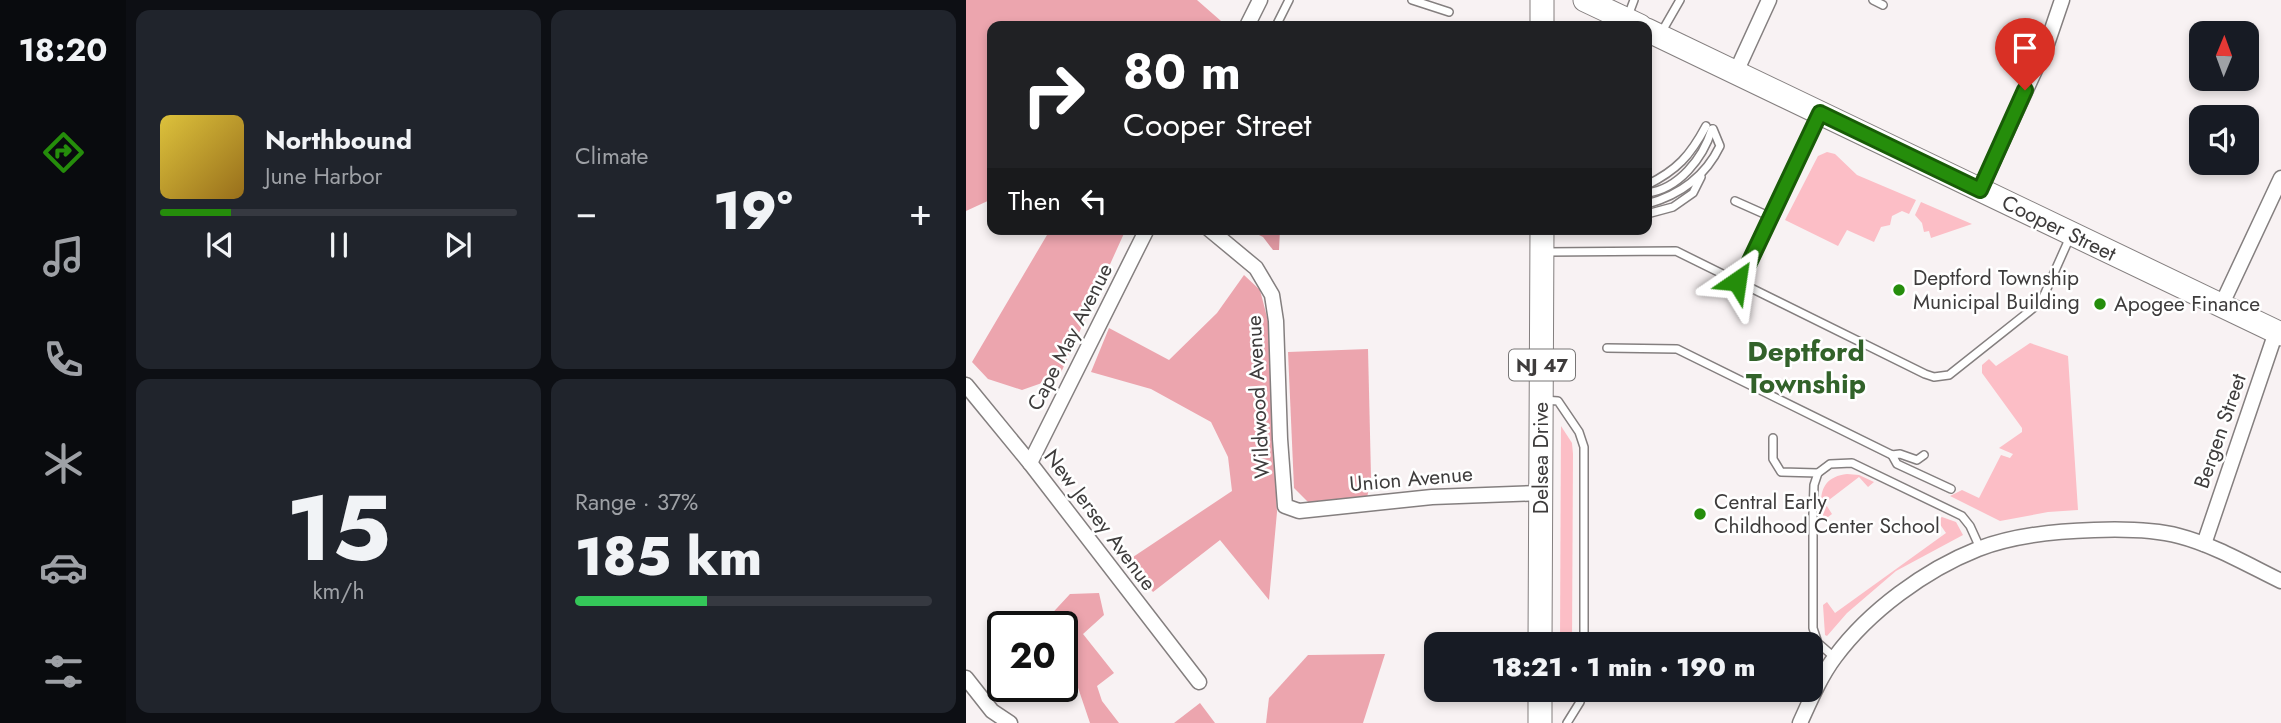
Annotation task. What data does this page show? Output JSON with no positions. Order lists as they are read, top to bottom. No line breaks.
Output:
{"streets":{"main road":["Cooper Street","NJ 47","Delsea Drive"],"street":["Cape May Avenue","Wildwood Avenue","Bergen Street","Union Avenue","New Jersey Avenue"]},"crossings":[["Cooper Street","Bergen Street"],["Cape May Avenue","New Jersey Avenue"],["Wildwood Avenue","Union Avenue"],["Delsea Drive","Union Avenue"]],"districts":["Deptford Township"],"places":["Deptford Township Municipal Building","Apogee Finance","Central Early Childhood Center School"],"north":"top","page":{"tabs":"18:20","tile":["Climate",["15","km/h"],["Range · 37%","185 km"]],"turn":["80 m","Cooper Street"],"song":["Northbound","June Harbor"],"then":"Then","heat":["−","19°","+"],"limit":"20","trip":"18:21 · 1 min · 190 m"}}
